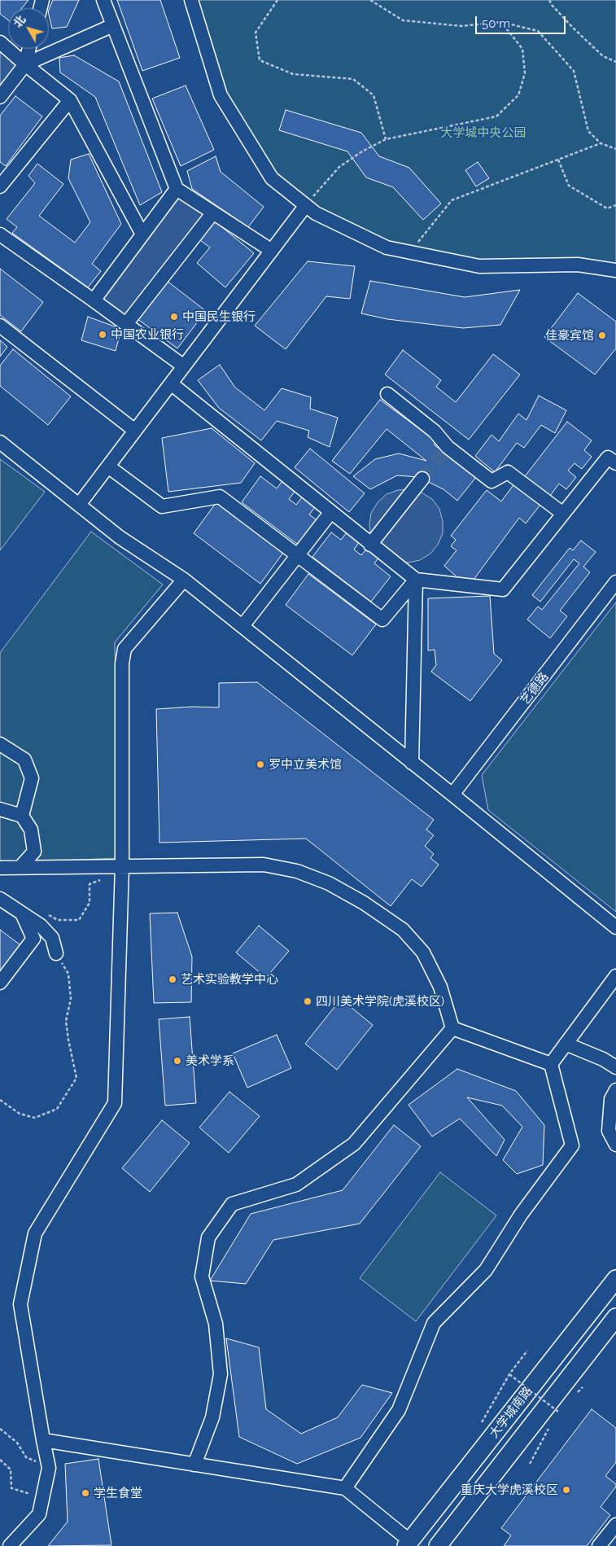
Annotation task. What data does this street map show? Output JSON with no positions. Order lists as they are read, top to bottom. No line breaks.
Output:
{"streets":{"main road":["大学城南路"],"street":["艺德路"]},"parks":["大学城中央公园"],"places":["中国民生银行","中国农业银行","佳豪宾馆","罗中立美术馆","艺术实验教学中心","四川美术学院(虎溪校区)","美术学系","重庆大学虎溪校区","学生食堂"],"scale_bar":"50 m","north":"top left"}
